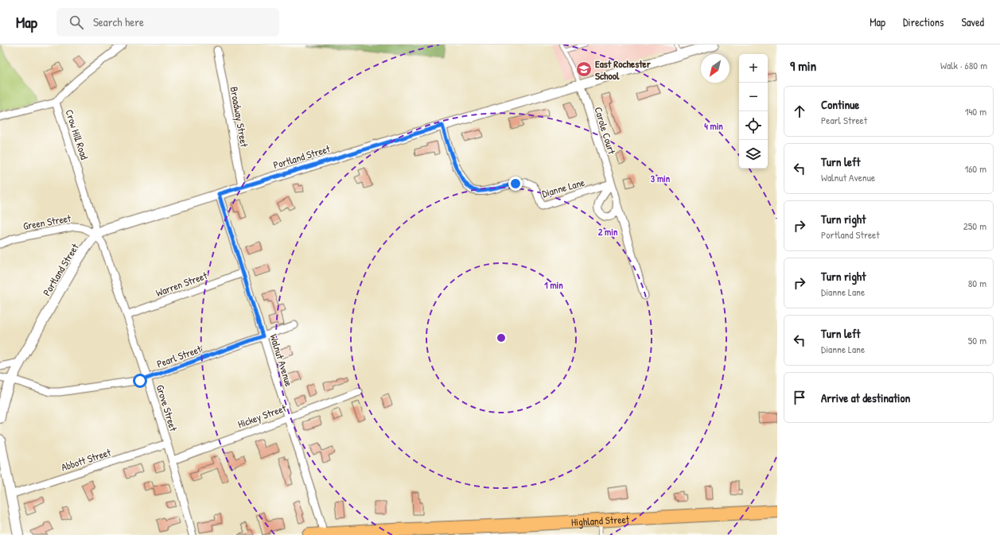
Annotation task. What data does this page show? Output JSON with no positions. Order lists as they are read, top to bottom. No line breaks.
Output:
{"streets":{"highway":["Highland Street"],"street":["Broadway Street","Carole Court","Crow Hill Road","Portland Street","Dianne Lane","Green Street","Warren Street","Pearl Street","Walnut Avenue","Grove Street","Hickey Street","Abbott Street"]},"crossings":[["Broadway Street","Portland Street"],["Carole Court","Portland Street"],["Carole Court","Dianne Lane"],["Crow Hill Road","Portland Street"],["Crow Hill Road","Green Street"],["Crow Hill Road","Grove Street"],["Portland Street","Dianne Lane"],["Portland Street","Green Street"],["Portland Street","Pearl Street"],["Portland Street","Walnut Avenue"],["Portland Street","Grove Street"],["Green Street","Grove Street"],["Warren Street","Walnut Avenue"],["Warren Street","Grove Street"],["Pearl Street","Walnut Avenue"],["Pearl Street","Grove Street"],["Walnut Avenue","Hickey Street"],["Walnut Avenue","Highland Street"],["Grove Street","Hickey Street"],["Grove Street","Abbott Street"]],"places":{"school or university":["East Rochester School"]},"north":"bottom left","page":{"header":"Map","search":"Search here","nav":["Map","Directions","Saved"],"heading":["9 min","Walk · 680 m"],"map_buttons":["+","−"],"list":[["Continue","Pearl Street","140 m"],["Turn left","Walnut Avenue","160 m"],["Turn right","Portland Street","250 m"],["Turn right","Dianne Lane","80 m"],["Turn left","Dianne Lane","50 m"],"Arrive at destination"]},"rings":["4 min","3 min","2 min","1 min"]}
